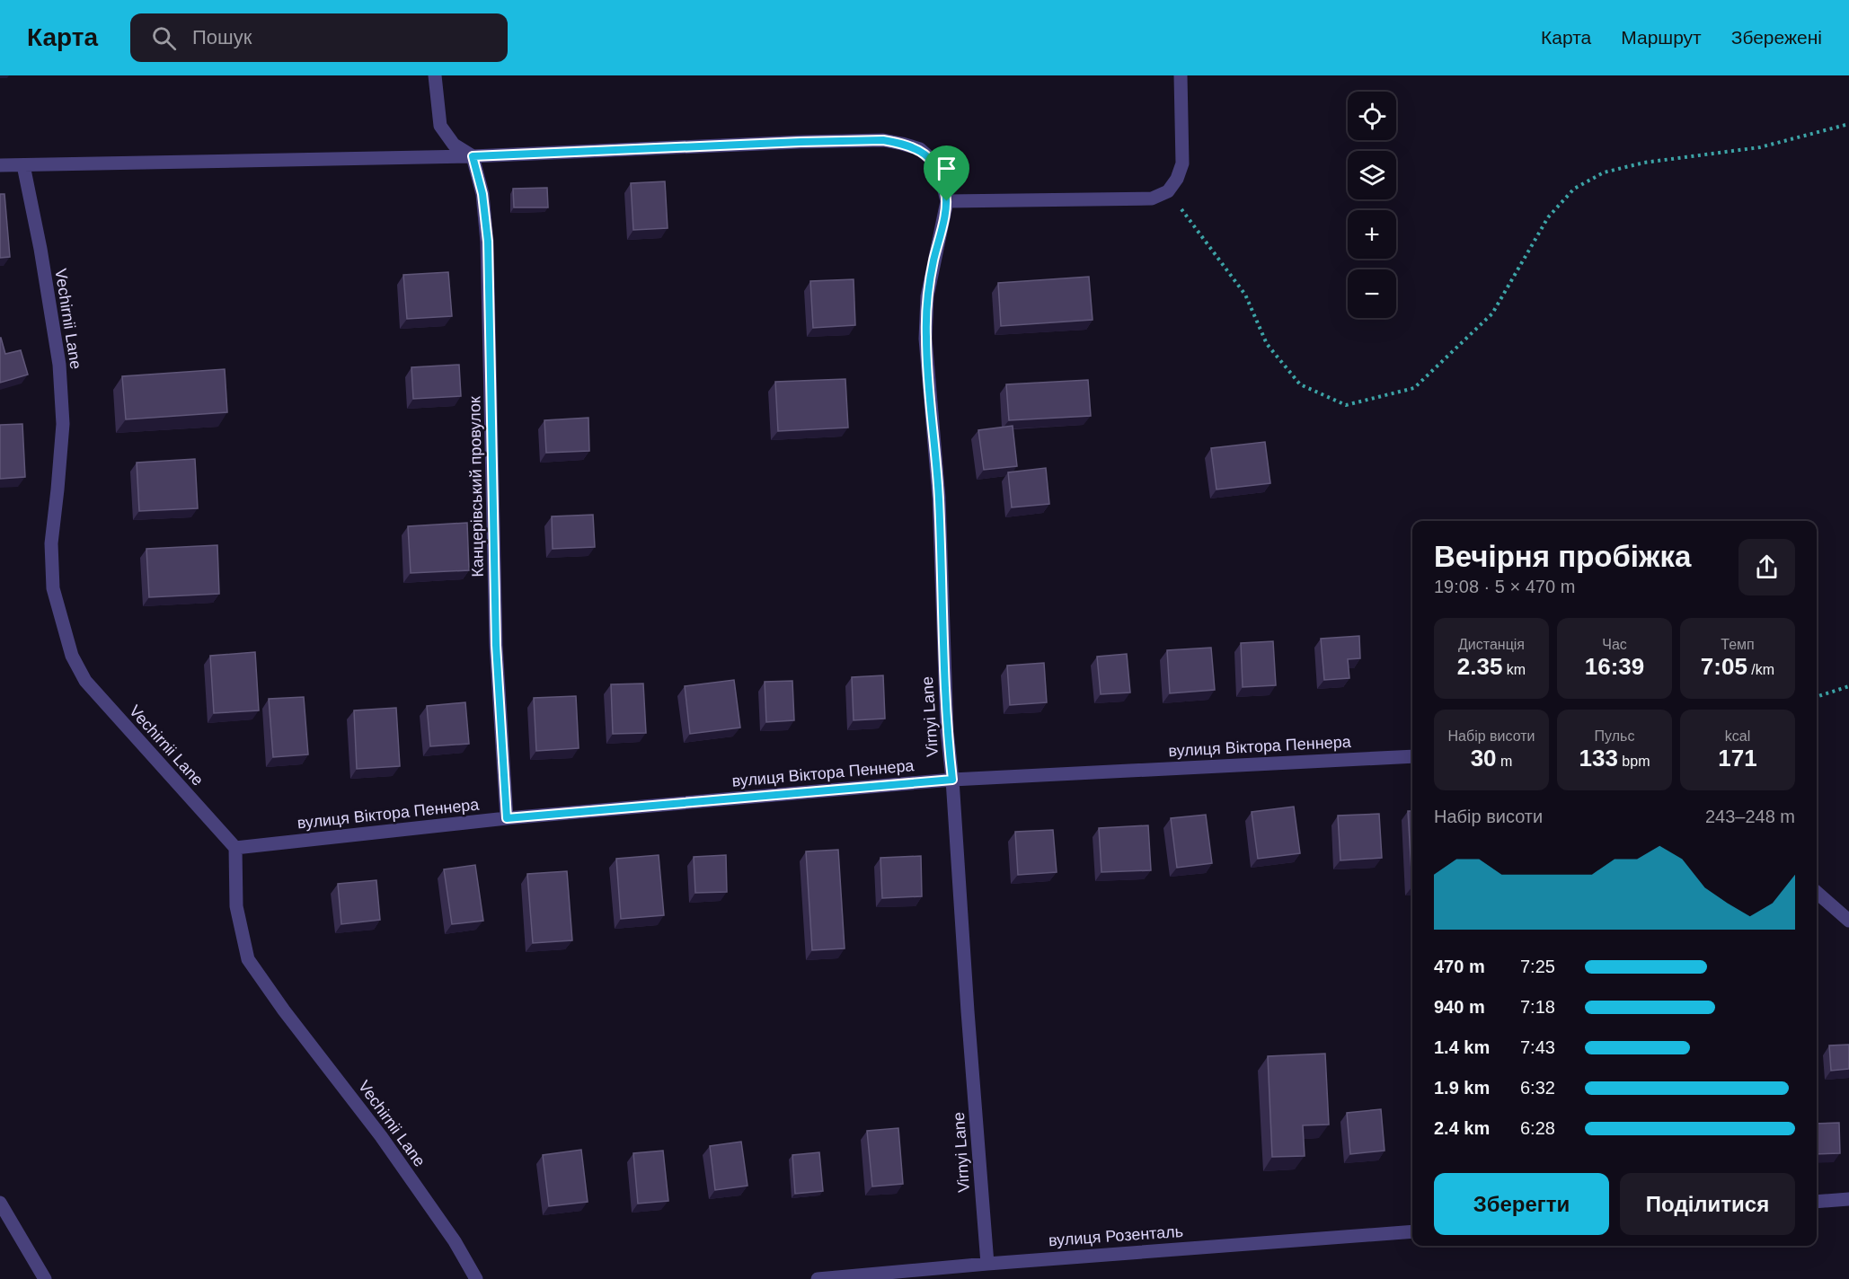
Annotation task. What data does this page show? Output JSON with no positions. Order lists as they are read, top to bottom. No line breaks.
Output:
{"streets":{"street":["Vechirnii Lane","Канцерівський провулок","Virnyi Lane","вулиця Віктора Пеннера","вулиця Розенталь"]},"crossings":[["Vechirnii Lane","вулиця Віктора Пеннера"],["Канцерівський провулок","вулиця Віктора Пеннера"],["Virnyi Lane","вулиця Віктора Пеннера"],["Virnyi Lane","вулиця Розенталь"]],"page":{"header":"Карта","search":"Пошук","nav":["Карта","Маршрут","Збережені"],"map_buttons":["+","−"],"heading":["Вечірня пробіжка","19:08 · 5 × 470 m"],"stats":[["Дистанція","2.35 km"],["Час","16:39"],["Темп","7:05 /km"],["Набір висоти","30 m"],["Пульс","133 bpm"],["kcal","171"]],"chart":["Набір висоти","243–248 m"],"list":[{"name":"470 m","note":"7:25"},{"name":"940 m","note":"7:18"},{"name":"1.4 km","note":"7:43"},{"name":"1.9 km","note":"6:32"},{"name":"2.4 km","note":"6:28"}],"buttons":["Зберегти","Поділитися"]}}
